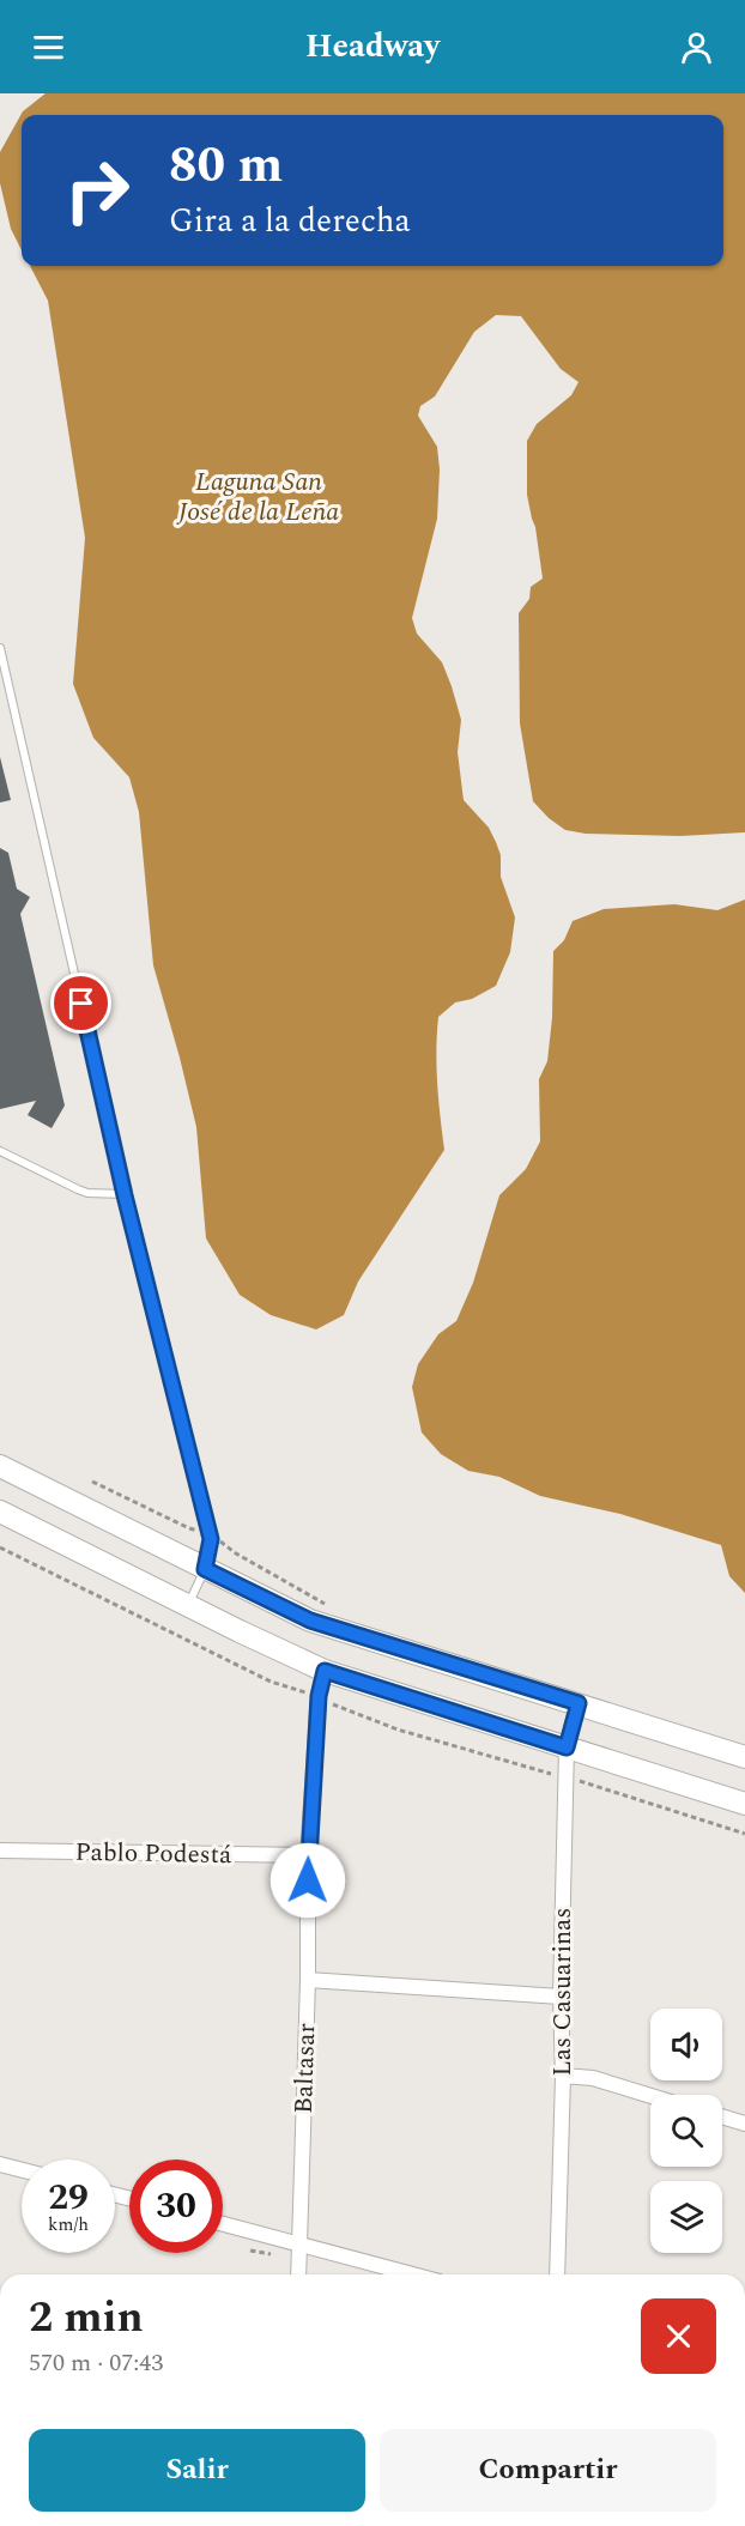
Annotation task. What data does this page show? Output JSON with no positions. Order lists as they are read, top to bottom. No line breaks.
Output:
{"streets":{"street":["Pablo Podestá","Las Casuarinas","Baltasar"]},"crossings":[["Pablo Podestá","Baltasar"]],"water":["Laguna San José de la Leña"],"page":{"header":"Headway","turn":["80 m","Gira a la derecha"],"speed":"29 km/h","limit":"30","heading":["2 min","570 m · 07:43"],"buttons":["Salir","Compartir"]}}
